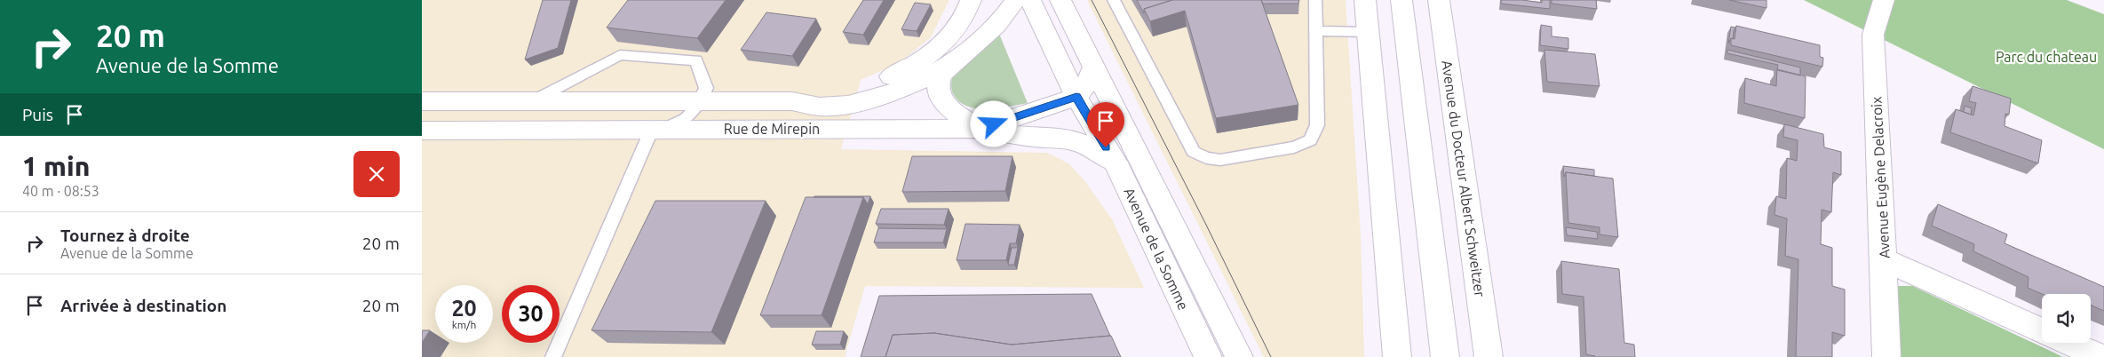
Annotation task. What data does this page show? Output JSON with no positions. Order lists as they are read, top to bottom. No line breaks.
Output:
{"streets":{"street":["Rue de Mirepin","Avenue Eugène Delacroix","Avenue du Docteur Albert Schweitzer","Avenue de la Somme"]},"crossings":[["Rue de Mirepin","Avenue de la Somme"]],"parks":["Parc du chateau"],"page":{"turn":["20 m","Avenue de la Somme"],"then":"Puis","heading":["1 min","40 m · 08:53"],"list":[{"name":"Tournez à droite","note":"Avenue de la Somme","value":"20 m"},{"name":"Arrivée à destination","value":"20 m"}],"speed":"20 km/h","limit":"30"}}
